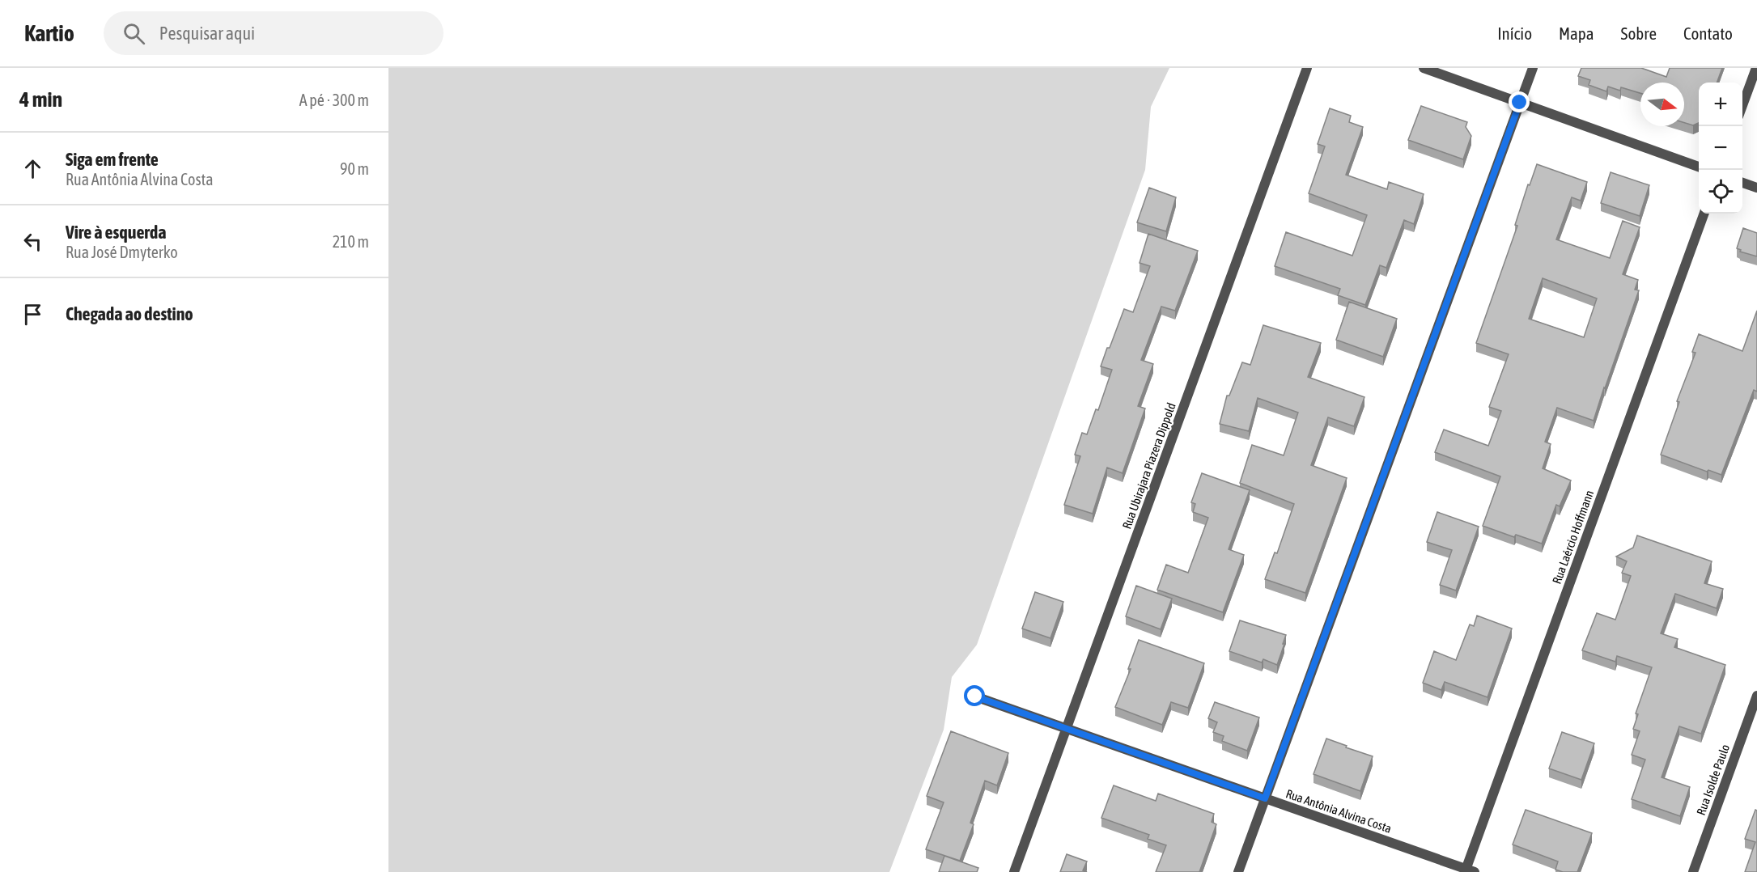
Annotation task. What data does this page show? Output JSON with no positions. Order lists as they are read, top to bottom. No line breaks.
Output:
{"streets":{"street":["Rua Ubirajara Piazera Dippold","Rua Laércio Hoffmann","Rua Isolde Paulo","Rua Antônia Alvina Costa"]},"crossings":[["Rua Ubirajara Piazera Dippold","Rua Antônia Alvina Costa"],["Rua Laércio Hoffmann","Rua Antônia Alvina Costa"]],"north":"right","page":{"header":"Kartio","search":"Pesquisar aqui","nav":["Início","Mapa","Sobre","Contato"],"heading":["4 min","A pé · 300 m"],"map_buttons":["+","−"],"list":[["Siga em frente","Rua Antônia Alvina Costa","90 m"],["Vire à esquerda","Rua José Dmyterko","210 m"],"Chegada ao destino"]}}
